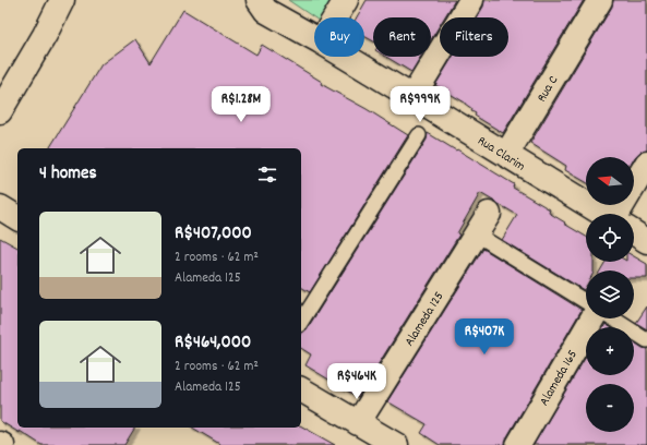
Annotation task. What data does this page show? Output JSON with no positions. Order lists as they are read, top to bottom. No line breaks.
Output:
{"streets":{"street":["Rua C","Rua Clarim","Alameda 125","Alameda 165"]},"crossings":[["Rua C","Rua Clarim"]],"north":"left","page":{"chip":["Buy","Rent","Filters"],"price":["R$1.28M","R$999K","R$407K","R$464K"],"heading":"4 homes","map_buttons":["+","−"],"list":[{"name":"R$407,000","note":"2 rooms · 62 m² · Alameda 125"},{"name":"R$464,000","note":"2 rooms · 62 m² · Alameda 125"}]}}
